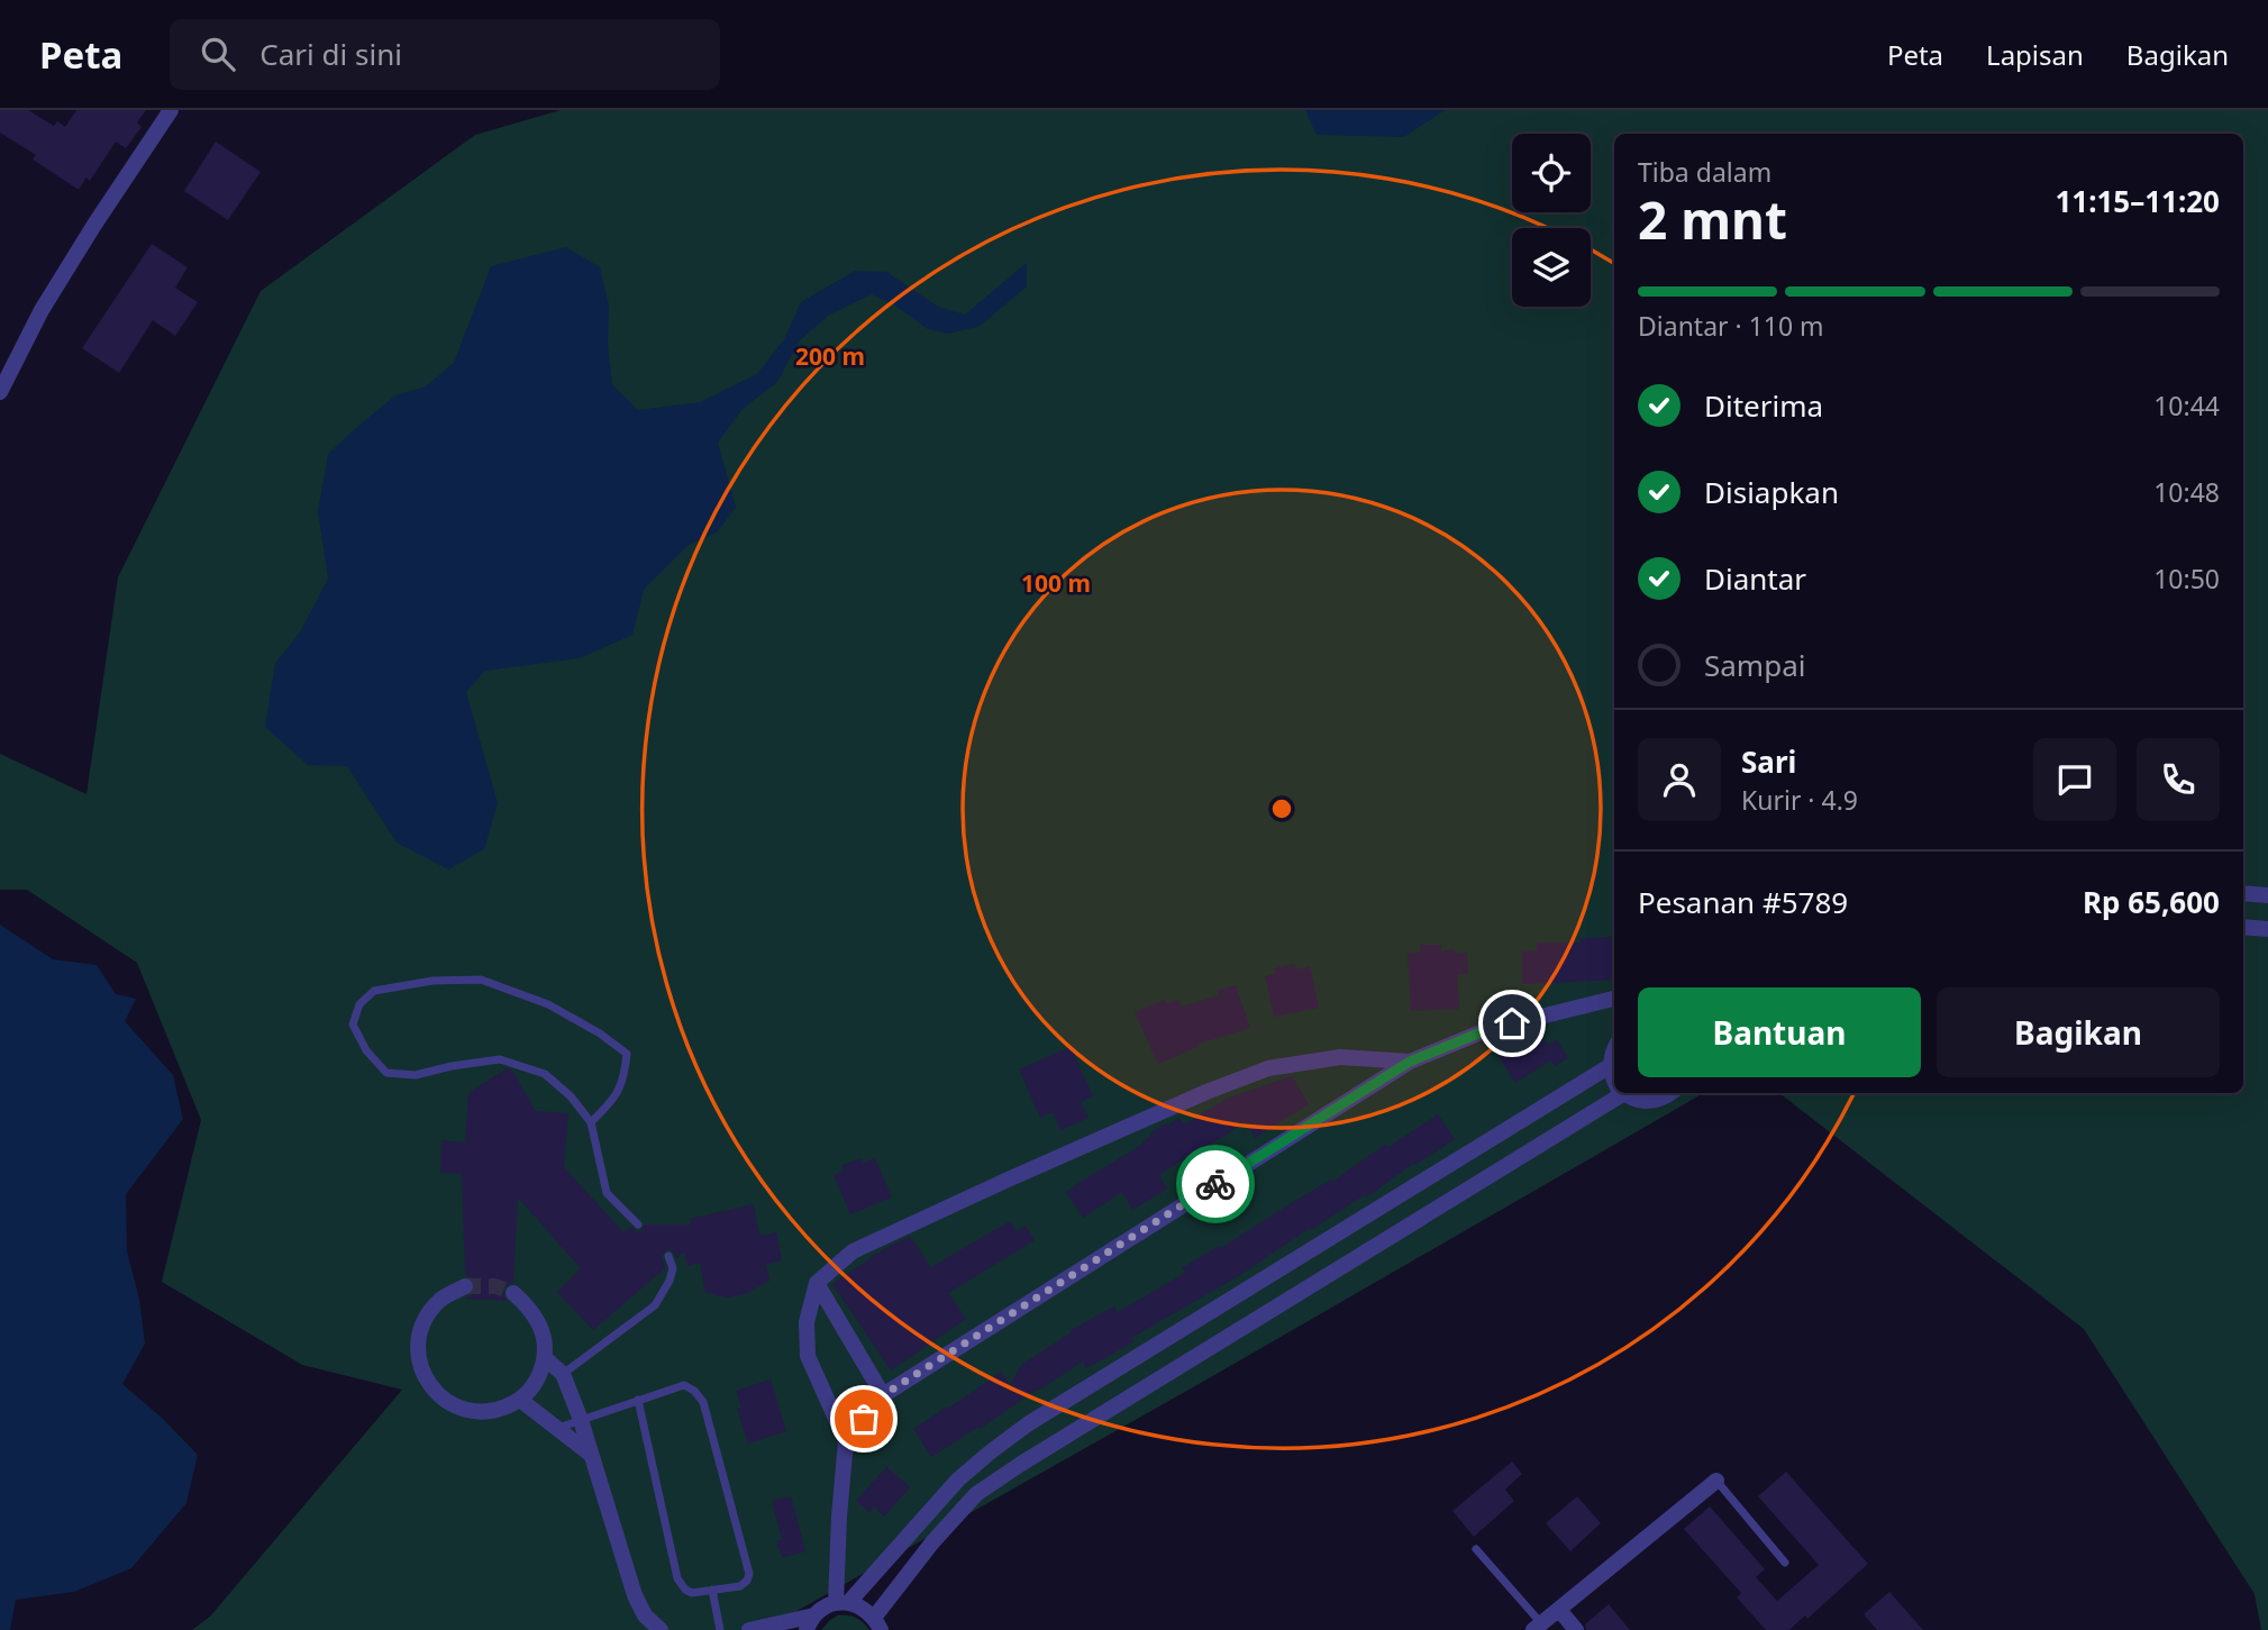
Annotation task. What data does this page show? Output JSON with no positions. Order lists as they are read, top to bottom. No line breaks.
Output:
{"page":{"header":"Peta","search":"Cari di sini","nav":["Peta","Lapisan","Bagikan"],"heading":["2 mnt","Tiba dalam","11:15–11:20"],"panel":["Sari","Kurir · 4.9","Pesanan #5789","Rp 65,600"],"bar":"Diantar · 110 m","list":[["Diterima","10:44"],["Disiapkan","10:48"],["Diantar","10:50"],"Sampai"],"buttons":["Bantuan","Bagikan"]},"rings":["200 m","100 m"]}
